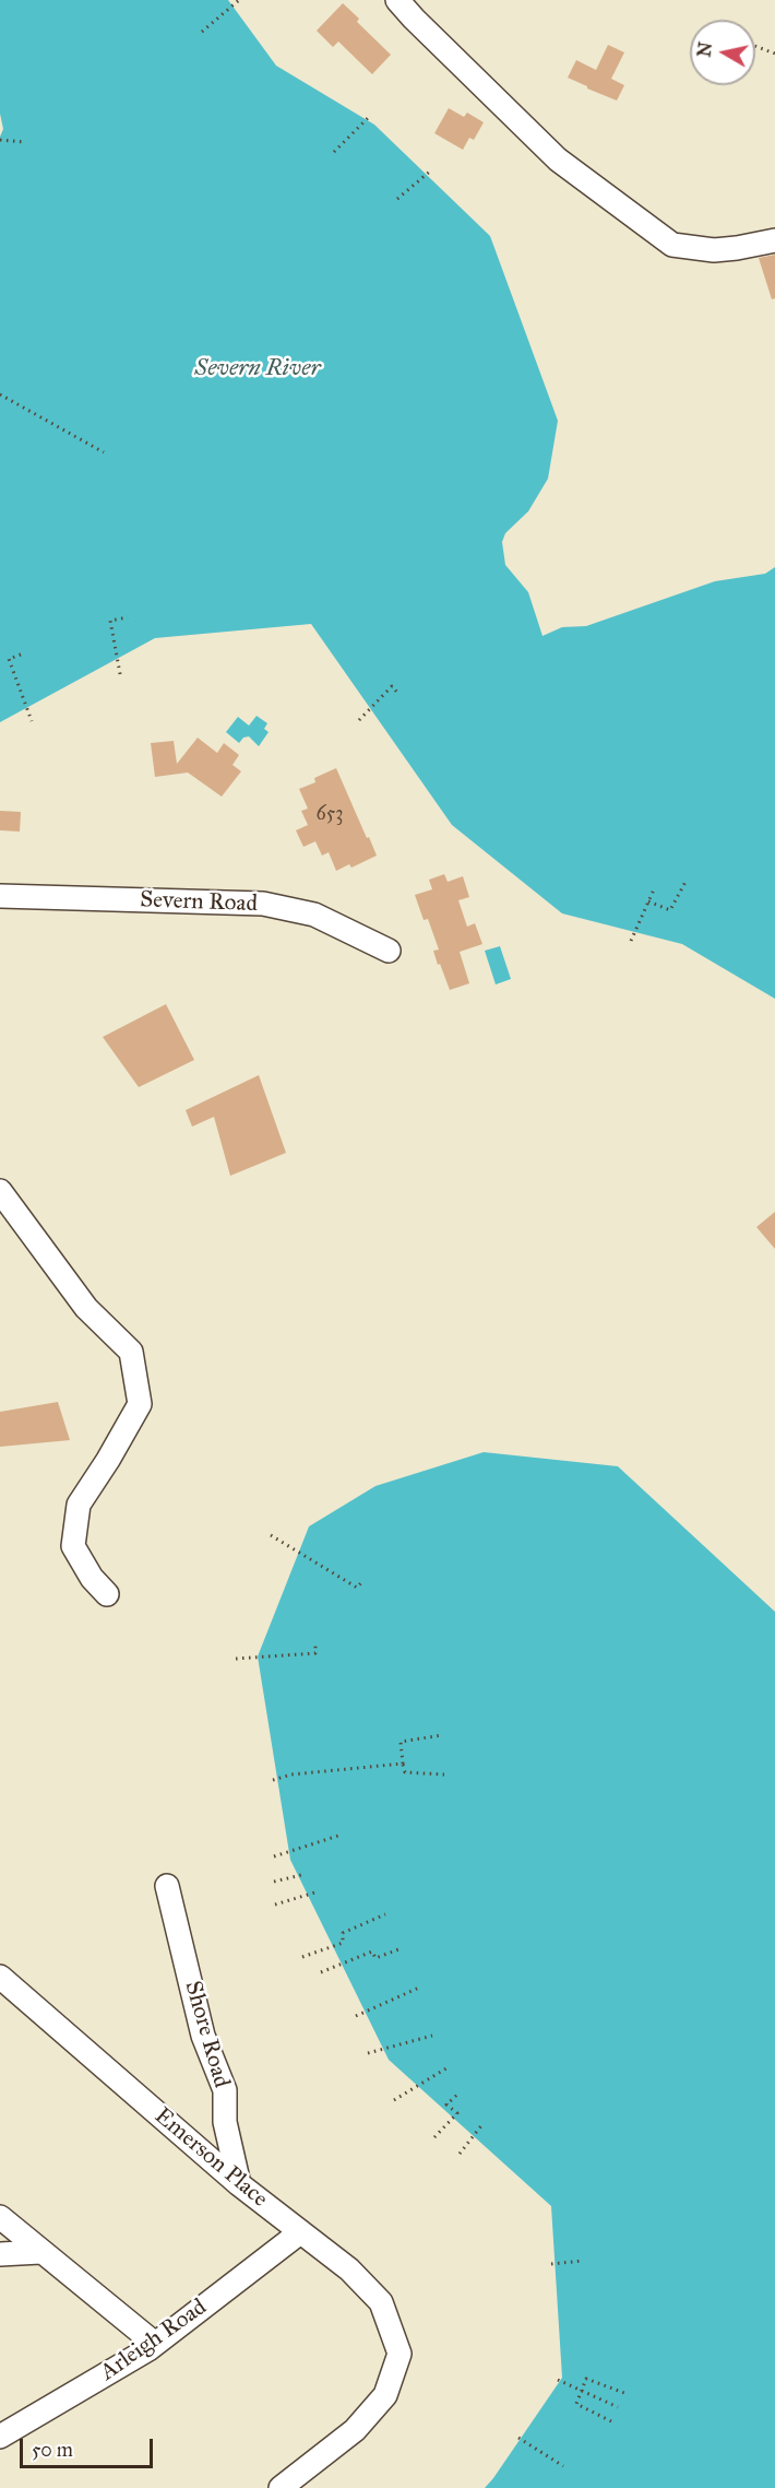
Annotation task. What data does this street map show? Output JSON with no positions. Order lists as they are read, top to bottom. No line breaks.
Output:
{"streets":{"street":["Severn Road","Shore Road","Emerson Place","Arleigh Road"]},"crossings":[["Shore Road","Emerson Place"],["Emerson Place","Arleigh Road"]],"water":["Severn River"],"house_numbers":["653"],"scale_bar":"50 m","north":"left"}
